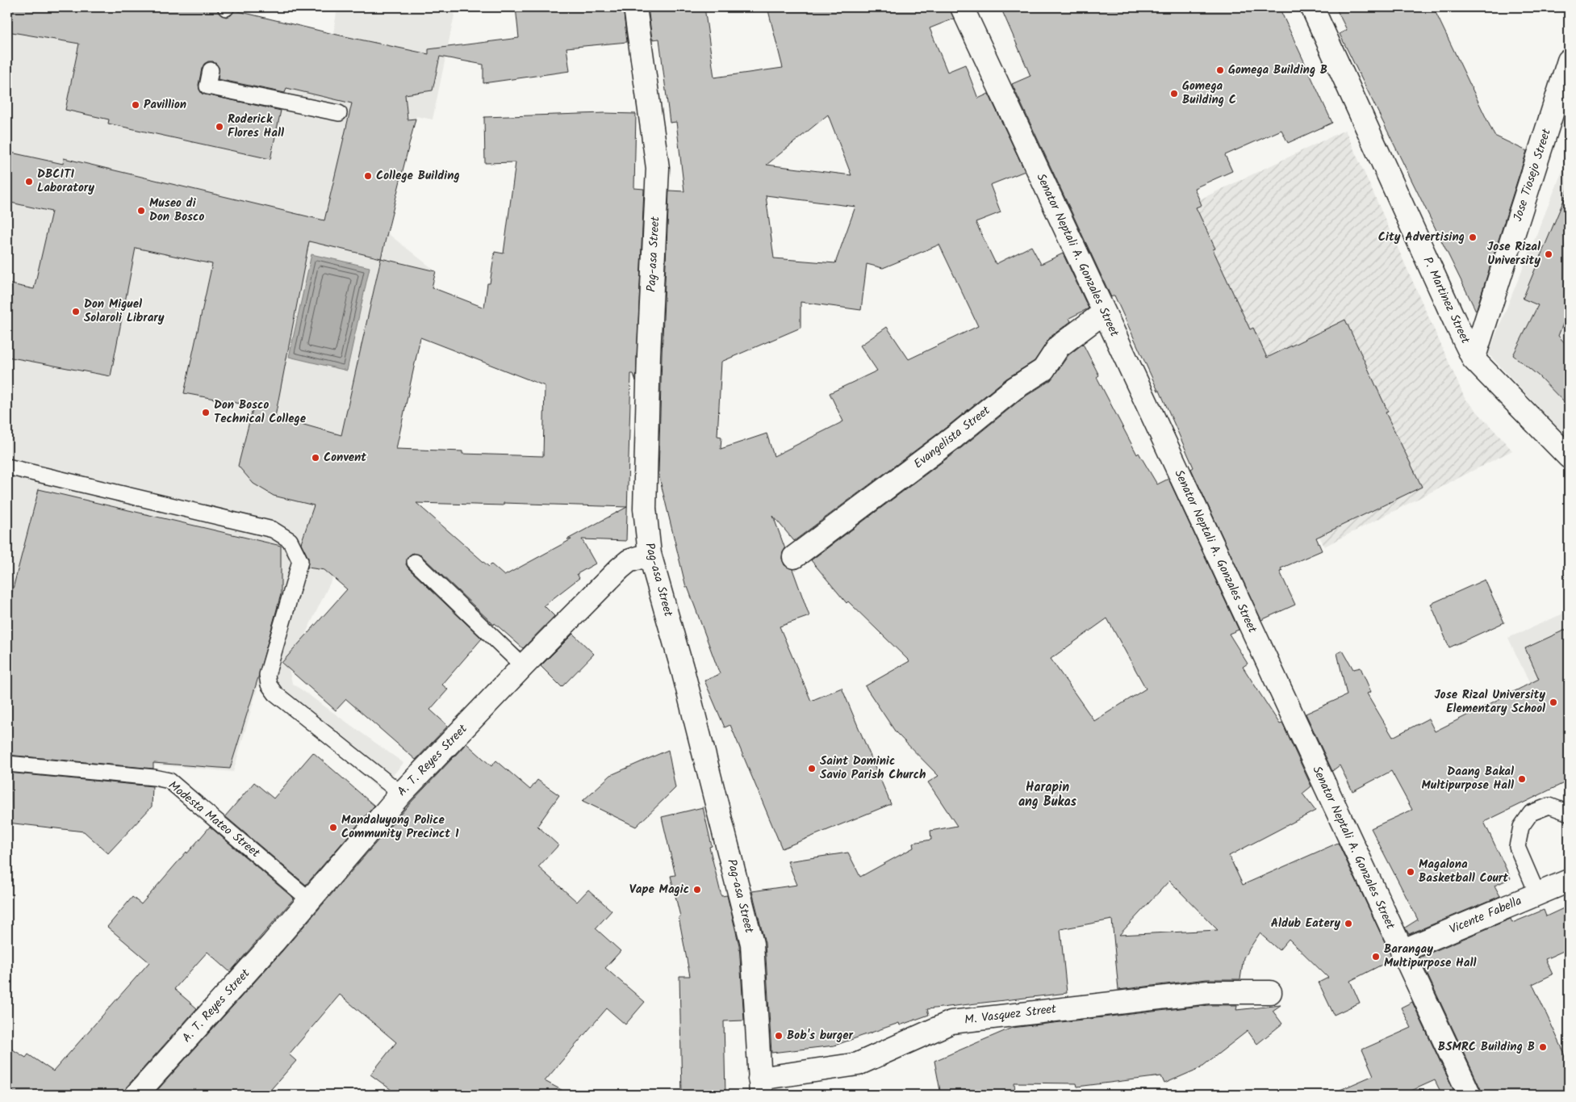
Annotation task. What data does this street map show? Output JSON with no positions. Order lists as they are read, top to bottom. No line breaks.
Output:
{"streets":{"street":["Jose Tiosejo Street","Pag-asa Street","Senator Neptali A. Gonzales Street","P. Martinez Street","Evangelista Street","A. T. Reyes Street","Vicente Fabella","M. Vasquez Street"],"lane":["Modesta Mateo Street"]},"crossings":[["Jose Tiosejo Street","P. Martinez Street"],["Pag-asa Street","A. T. Reyes Street"],["Pag-asa Street","M. Vasquez Street"],["Senator Neptali A. Gonzales Street","Evangelista Street"],["Senator Neptali A. Gonzales Street","Vicente Fabella"],["A. T. Reyes Street","Modesta Mateo Street"]],"districts":["Harapin ang Bukas"],"places":["Gomega Building B","Gomega Building C","Pavillion","Roderick Flores Hall","College Building","DBCITI Laboratory","Museo di Don Bosco","City Advertising","Jose Rizal University","Don Miguel Solaroli Library","Don Bosco Technical College","Convent","Jose Rizal University Elementary School","Saint Dominic Savio Parish Church","Daang Bakal Multipurpose Hall","Mandaluyong Police Community Precinct 1","Magalona Basketball Court","Vape Magic","Aldub Eatery","Barangay Multipurpose Hall","Bob's burger","BSMRC Building B"]}
